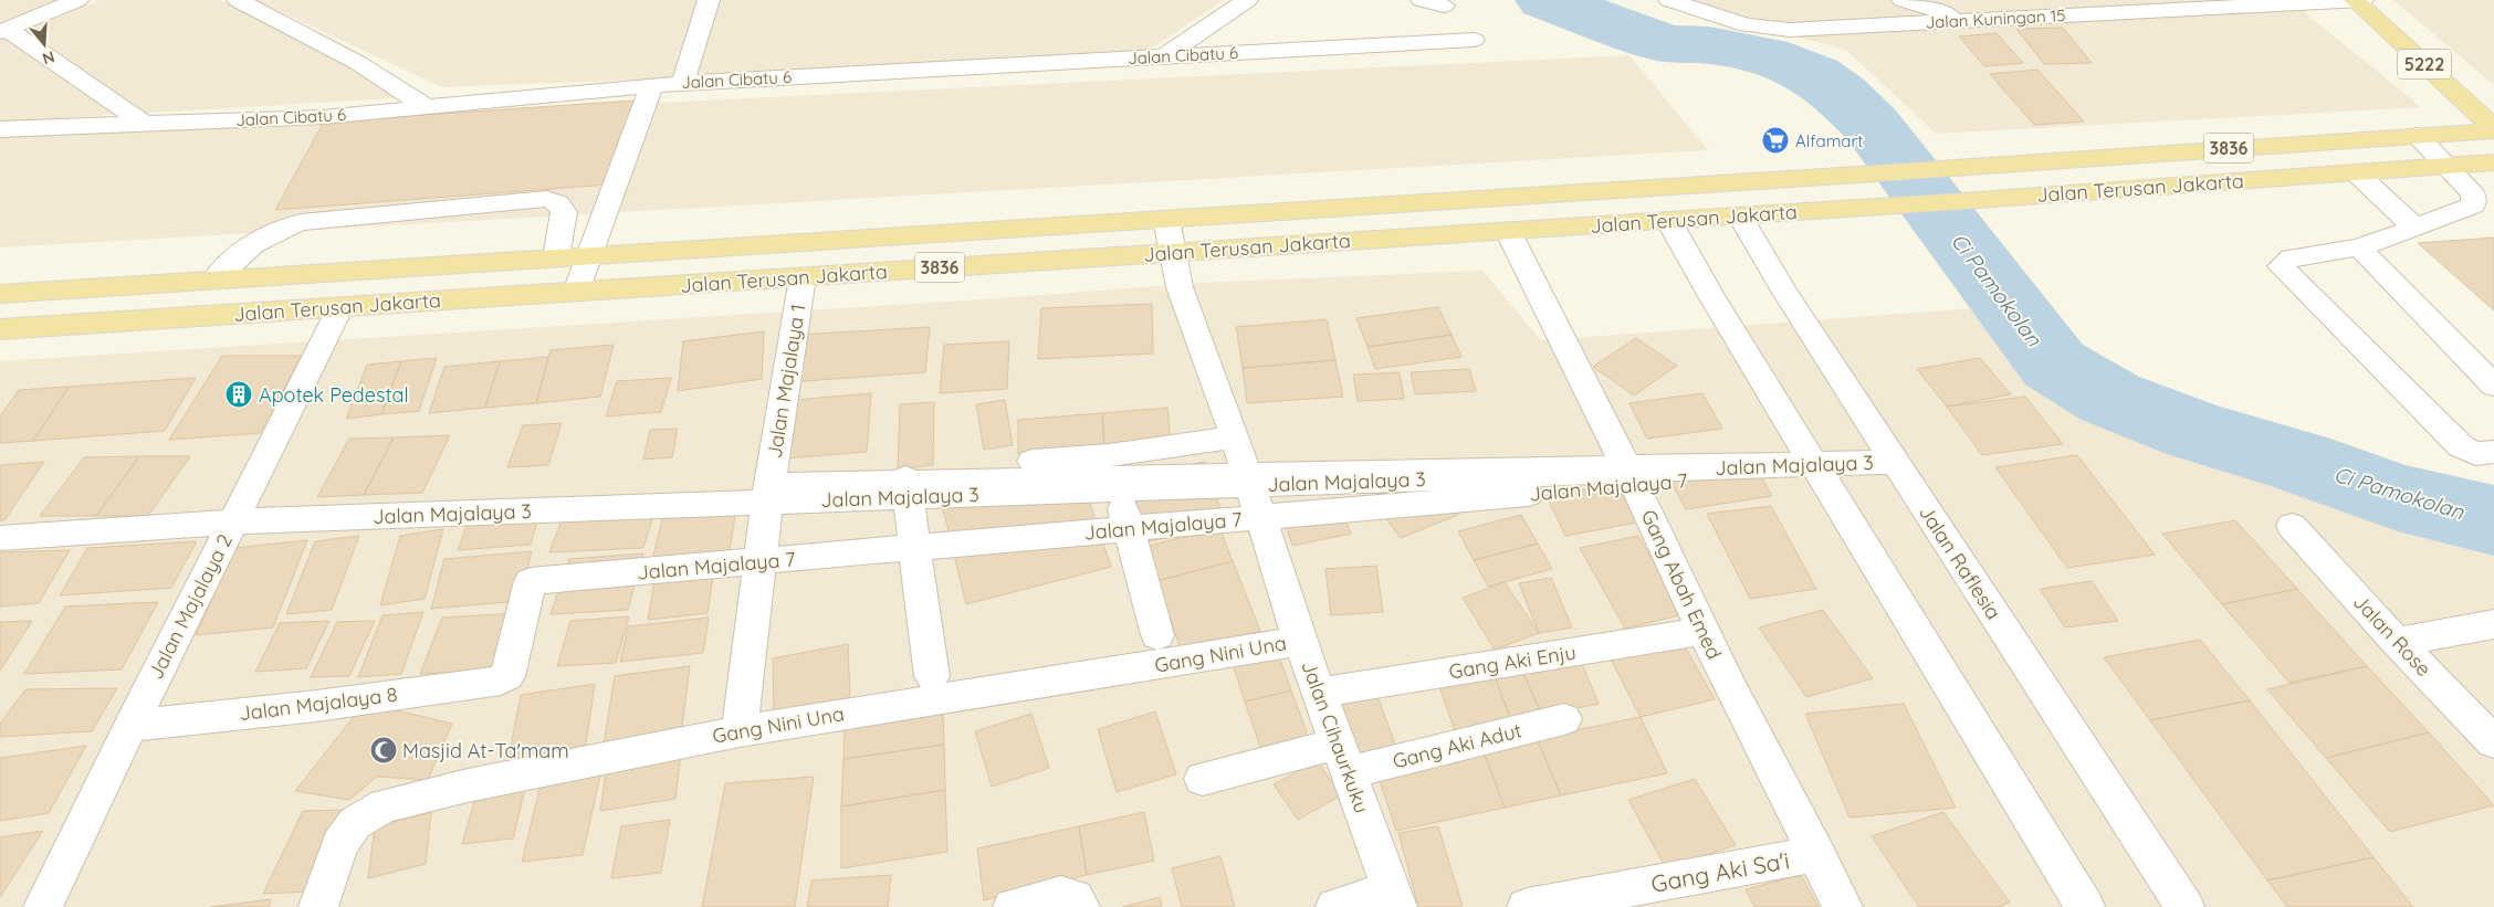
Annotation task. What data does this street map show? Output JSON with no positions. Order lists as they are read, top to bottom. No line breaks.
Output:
{"streets":{"main road":["5222","3836","Jalan Terusan Jakarta"],"street":["Jalan Kuningan 15","Jalan Cibatu 6","Jalan Majalaya 1","Jalan Majalaya 3","Jalan Majalaya 7","Jalan Raflesia","Gang Abah Emed","Jalan Majalaya 2","Jalan Rose","Gang Nini Una","Gang Aki Enju","Jalan Majalaya 8","Jalan Cihaurkuku","Gang Aki Adut","Gang Aki Sa'i"]},"crossings":[["Jalan Kuningan 15","5222"],["5222","Jalan Terusan Jakarta"],["Jalan Terusan Jakarta","Jalan Majalaya 1"],["Jalan Terusan Jakarta","Jalan Raflesia"],["Jalan Terusan Jakarta","Gang Abah Emed"],["Jalan Terusan Jakarta","Jalan Majalaya 2"],["Jalan Terusan Jakarta","Jalan Cihaurkuku"],["Jalan Majalaya 1","Jalan Majalaya 3"],["Jalan Majalaya 1","Gang Nini Una"],["Jalan Majalaya 3","Jalan Majalaya 7"],["Jalan Majalaya 3","Jalan Raflesia"],["Jalan Majalaya 3","Jalan Majalaya 2"],["Jalan Majalaya 3","Jalan Cihaurkuku"],["Jalan Majalaya 7","Jalan Raflesia"],["Jalan Majalaya 7","Jalan Majalaya 8"],["Gang Abah Emed","Gang Aki Enju"],["Gang Abah Emed","Gang Aki Sa'i"],["Jalan Majalaya 2","Jalan Majalaya 8"],["Gang Nini Una","Jalan Cihaurkuku"],["Gang Aki Enju","Jalan Cihaurkuku"],["Jalan Cihaurkuku","Gang Aki Adut"]],"water":["Ci Pamokolan"],"places":{"supermarket":["Alfamart"],"building":["Apotek Pedestal"],"mosque":["Masjid At-Ta'mam"]},"north":"bottom"}
